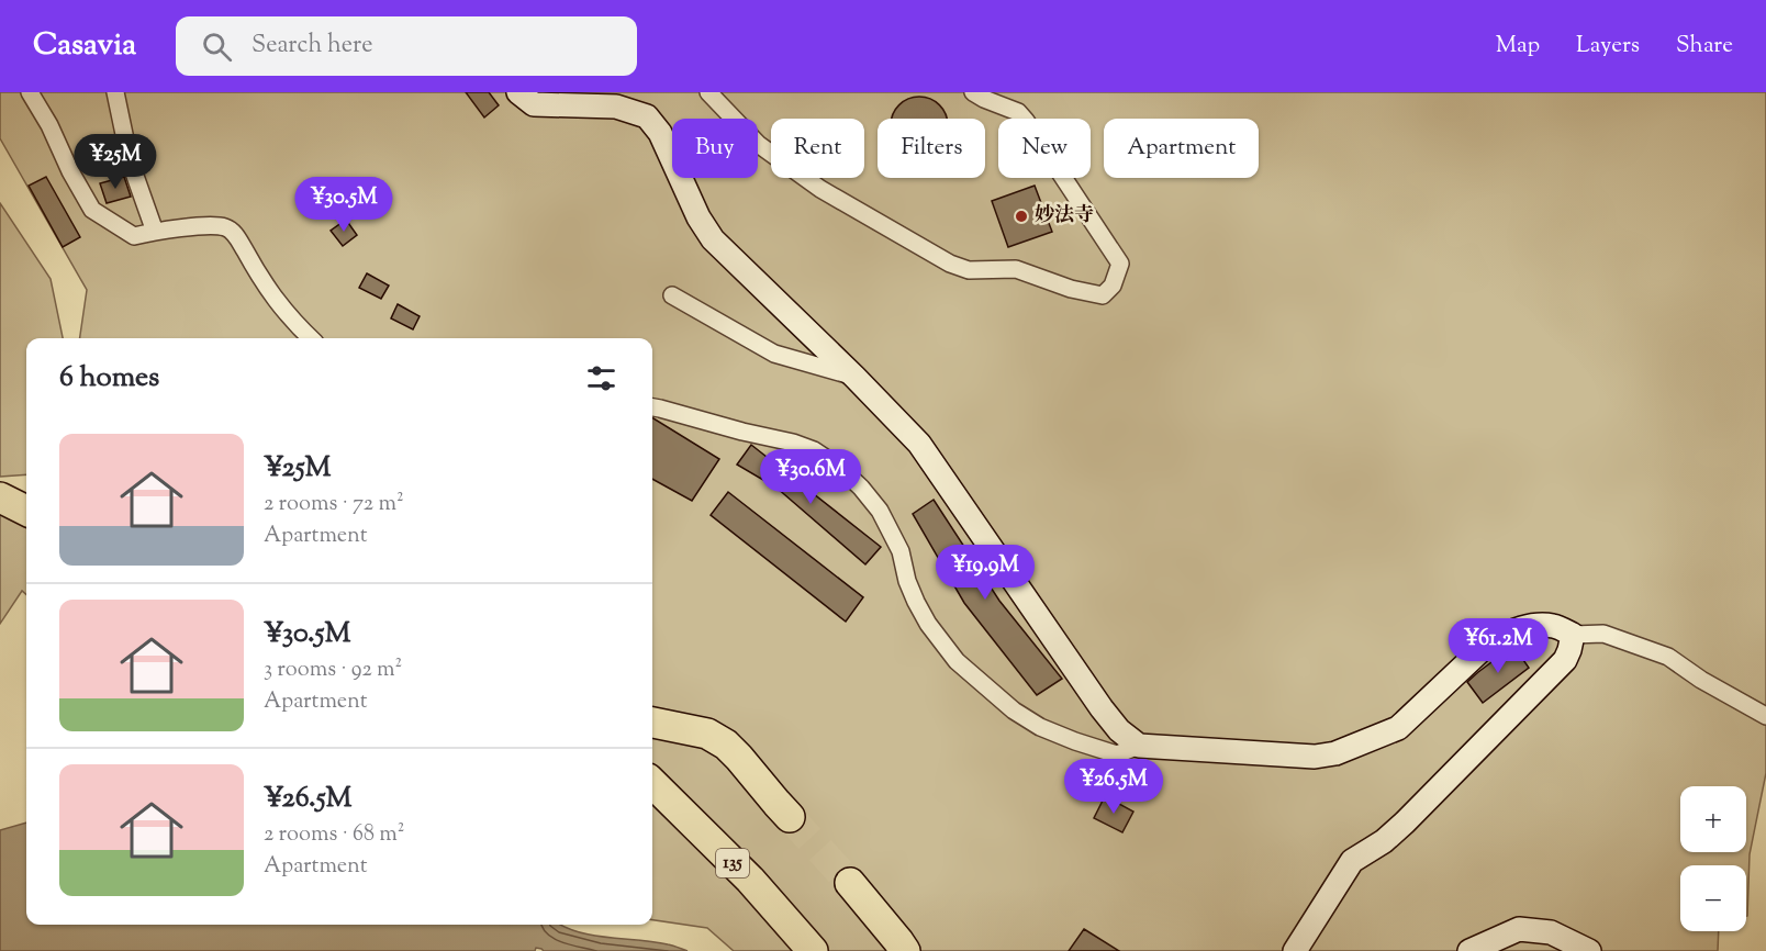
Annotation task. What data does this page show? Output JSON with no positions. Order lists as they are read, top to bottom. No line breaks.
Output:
{"streets":{"highway":["135"]},"places":["妙法寺"],"page":{"header":"Casavia","search":"Search here","nav":["Map","Layers","Share"],"chip":["Buy","Rent","Filters","New","Apartment"],"price":["¥25M","¥30.5M","¥30.6M","¥19.9M","¥61.2M","¥26.5M"],"heading":"6 homes","list":[{"name":"¥25M","note":"2 rooms · 72 m² · Apartment"},{"name":"¥30.5M","note":"3 rooms · 92 m² · Apartment"},{"name":"¥26.5M","note":"2 rooms · 68 m² · Apartment"}],"map_buttons":["+","−"]}}
